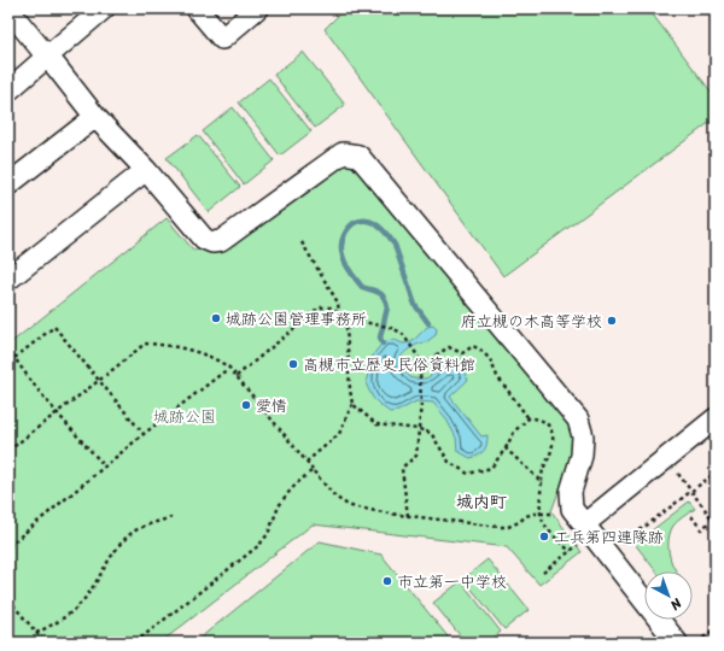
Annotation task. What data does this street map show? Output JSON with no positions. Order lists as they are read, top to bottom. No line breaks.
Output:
{"districts":["城内町"],"parks":["城跡公園"],"places":["城跡公園管理事務所","府立槻の木高等学校","高槻市立歴史民俗資料館","愛情","工兵第四連隊跡","市立第一中学校"],"north":"bottom right"}
